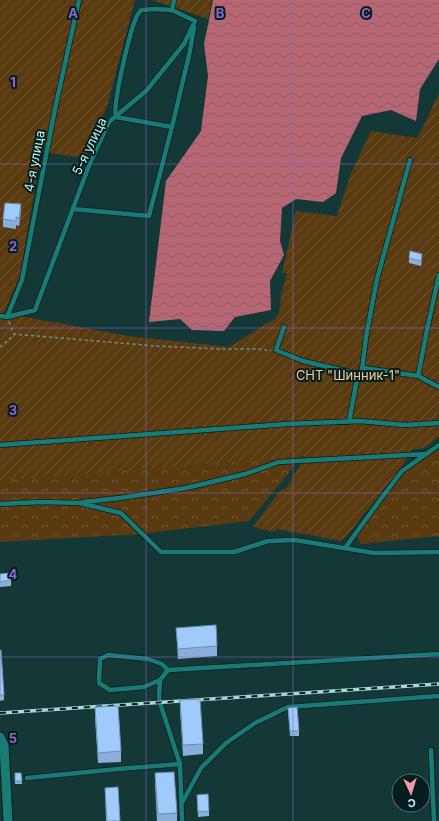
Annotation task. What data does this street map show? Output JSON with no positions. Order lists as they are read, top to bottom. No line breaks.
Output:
{"streets":{"lane":["5-я улица","4-я улица"]},"crossings":[["5-я улица","4-я улица"]],"parks":["СНТ \"Шинник-1\""],"north":"bottom","grid":{"columns":["A","B","C"],"rows":["1","2","3","4","5"]}}
